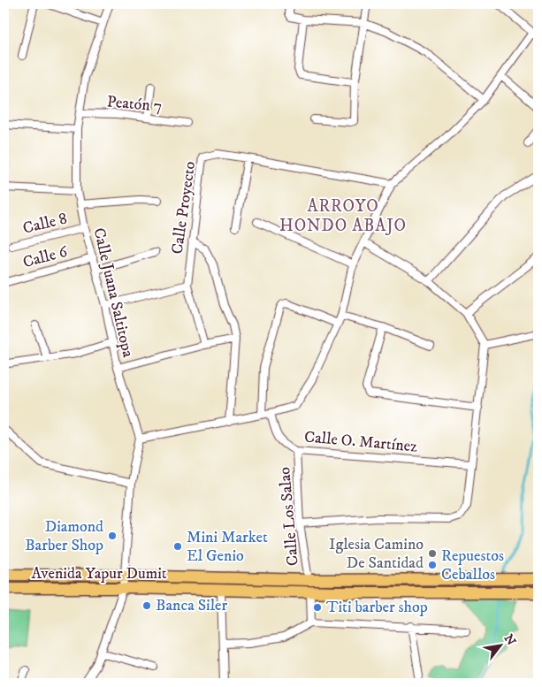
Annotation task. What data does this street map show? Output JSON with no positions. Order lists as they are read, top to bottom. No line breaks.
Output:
{"streets":{"main road":["Avenida Yapur Dumit"],"street":["Peatón 7","Calle Proyecto","Calle 8","Calle 6","Calle Juana Saltitopa","Calle O. Martínez","Calle Los Salao"]},"crossings":[["Peatón 7","Calle Juana Saltitopa"],["Calle 8","Calle Juana Saltitopa"],["Calle 6","Calle Juana Saltitopa"],["Calle O. Martínez","Calle Los Salao"],["Calle Los Salao","Avenida Yapur Dumit"]],"districts":["ARROYO HONDO ABAJO"],"places":["Diamond Barber Shop","Mini Market El Genio","Iglesia Camino De Santidad","Repuestos Ceballos","Banca Siler","Titi barber shop"],"north":"top right"}
